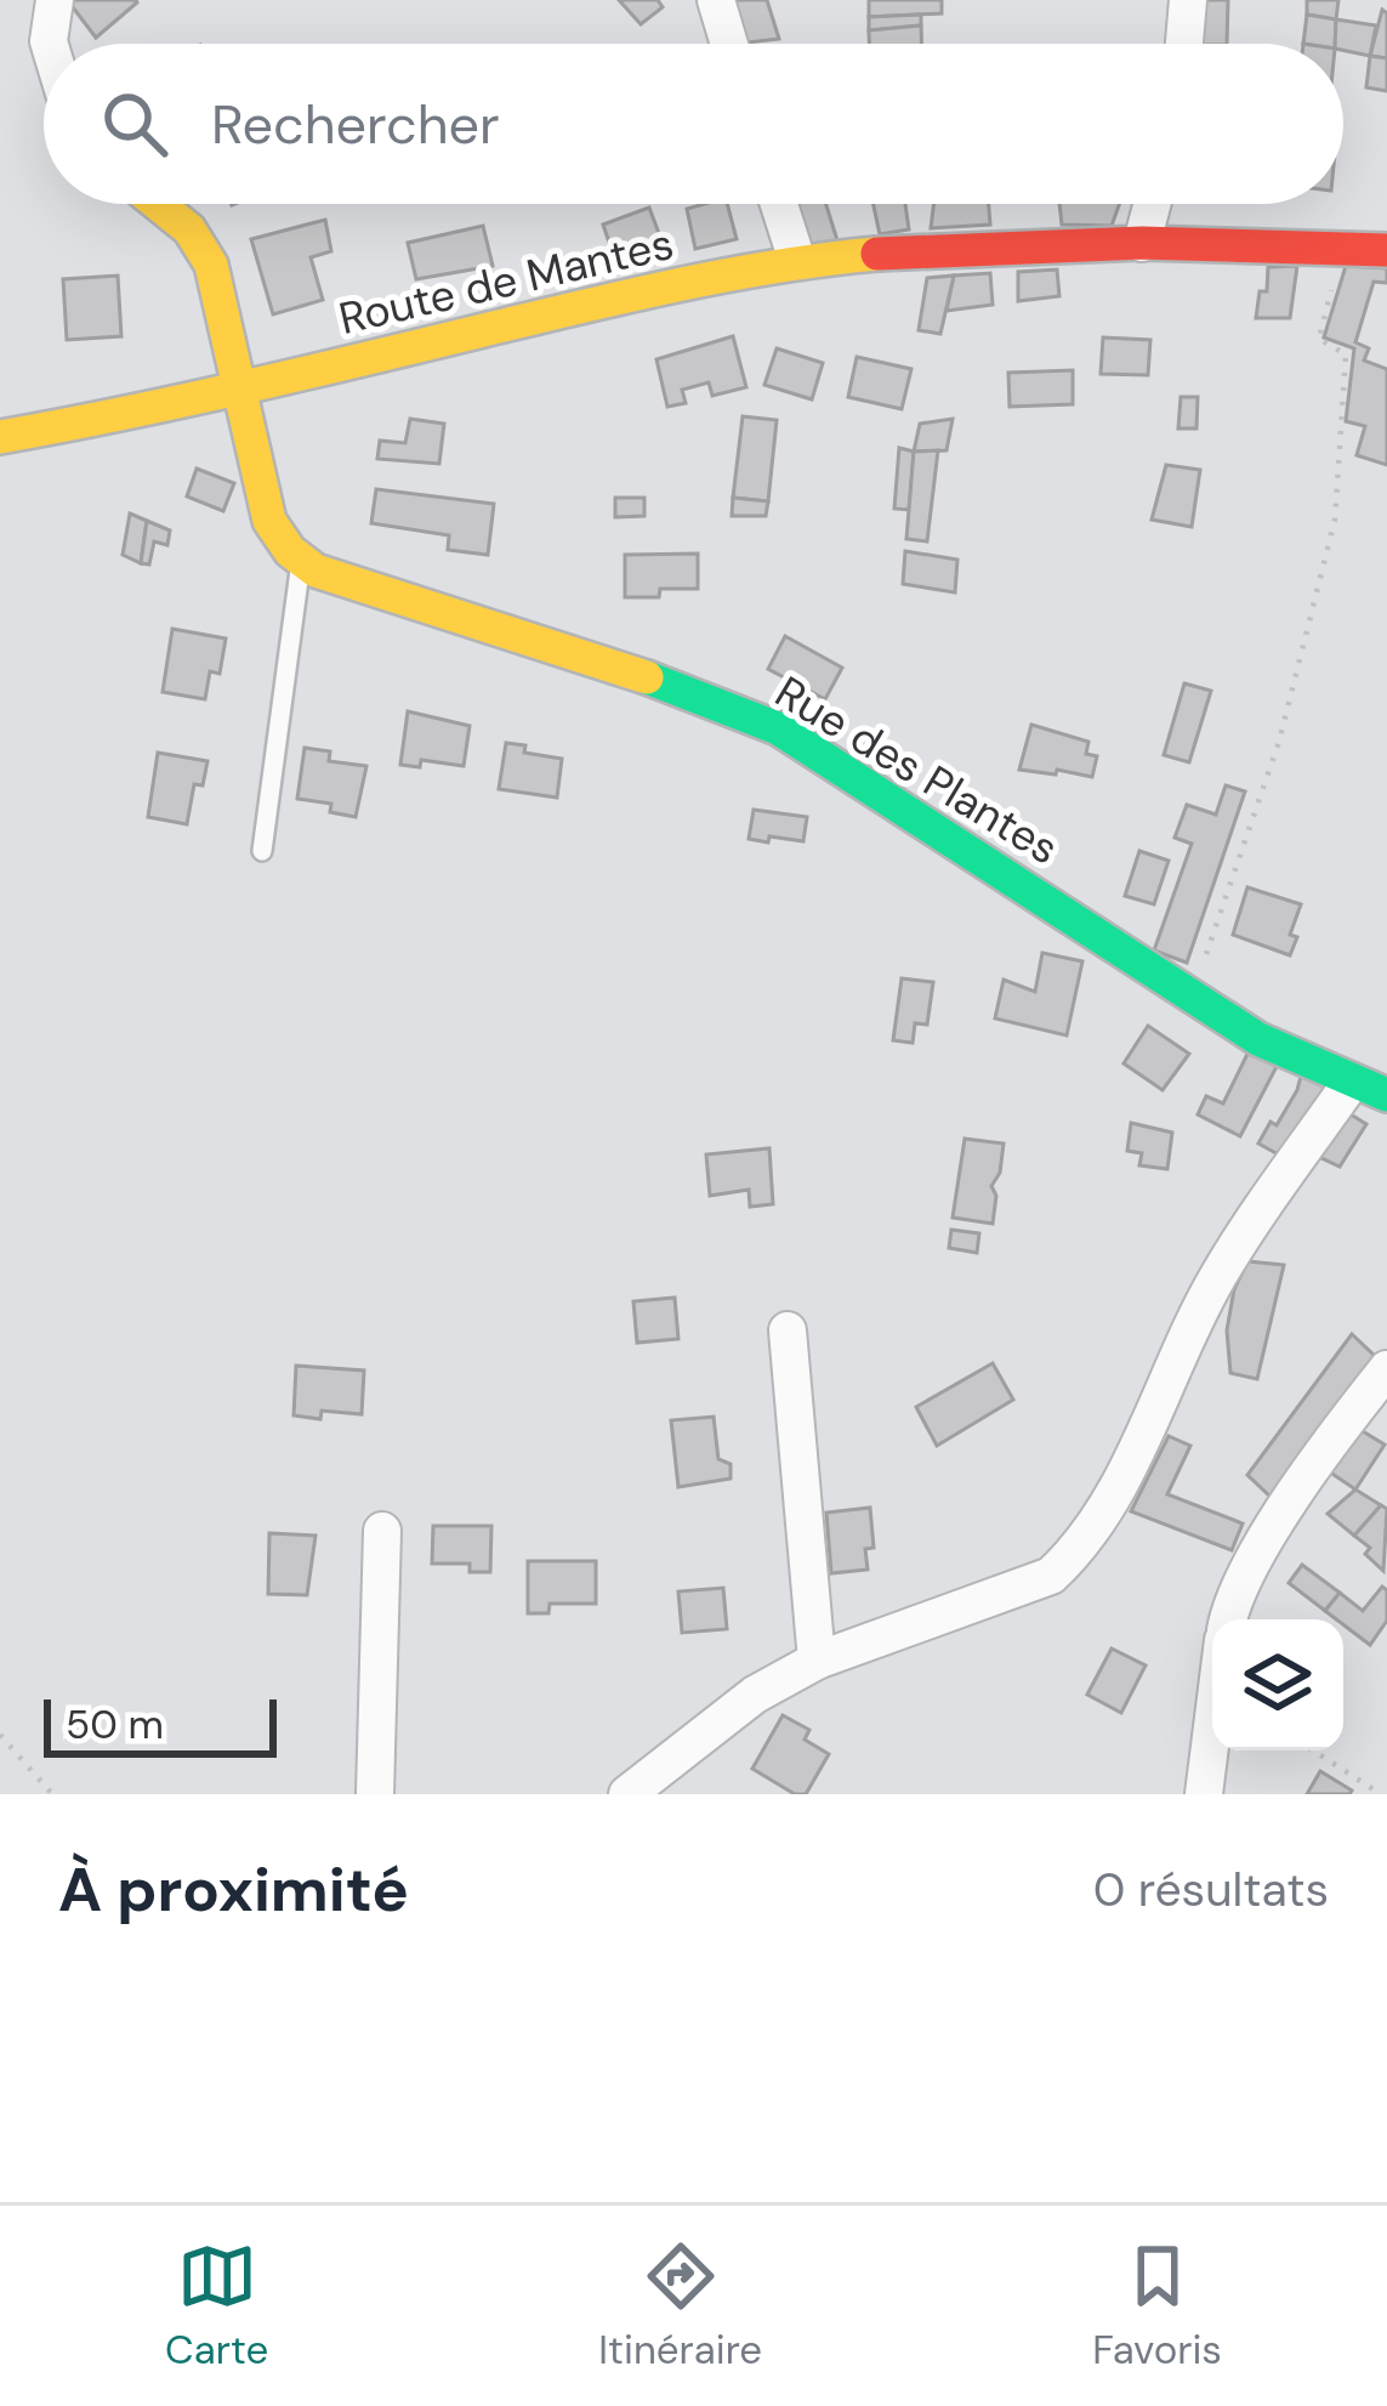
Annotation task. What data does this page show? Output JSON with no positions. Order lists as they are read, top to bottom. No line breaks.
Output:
{"streets":{"street":["Route de Mantes","Rue des Plantes"]},"scale_bar":"50 m","page":{"search":"Rechercher","scale":"50 m","heading":["À proximité","0 résultats"],"nav":["Carte","Itinéraire","Favoris"]}}
